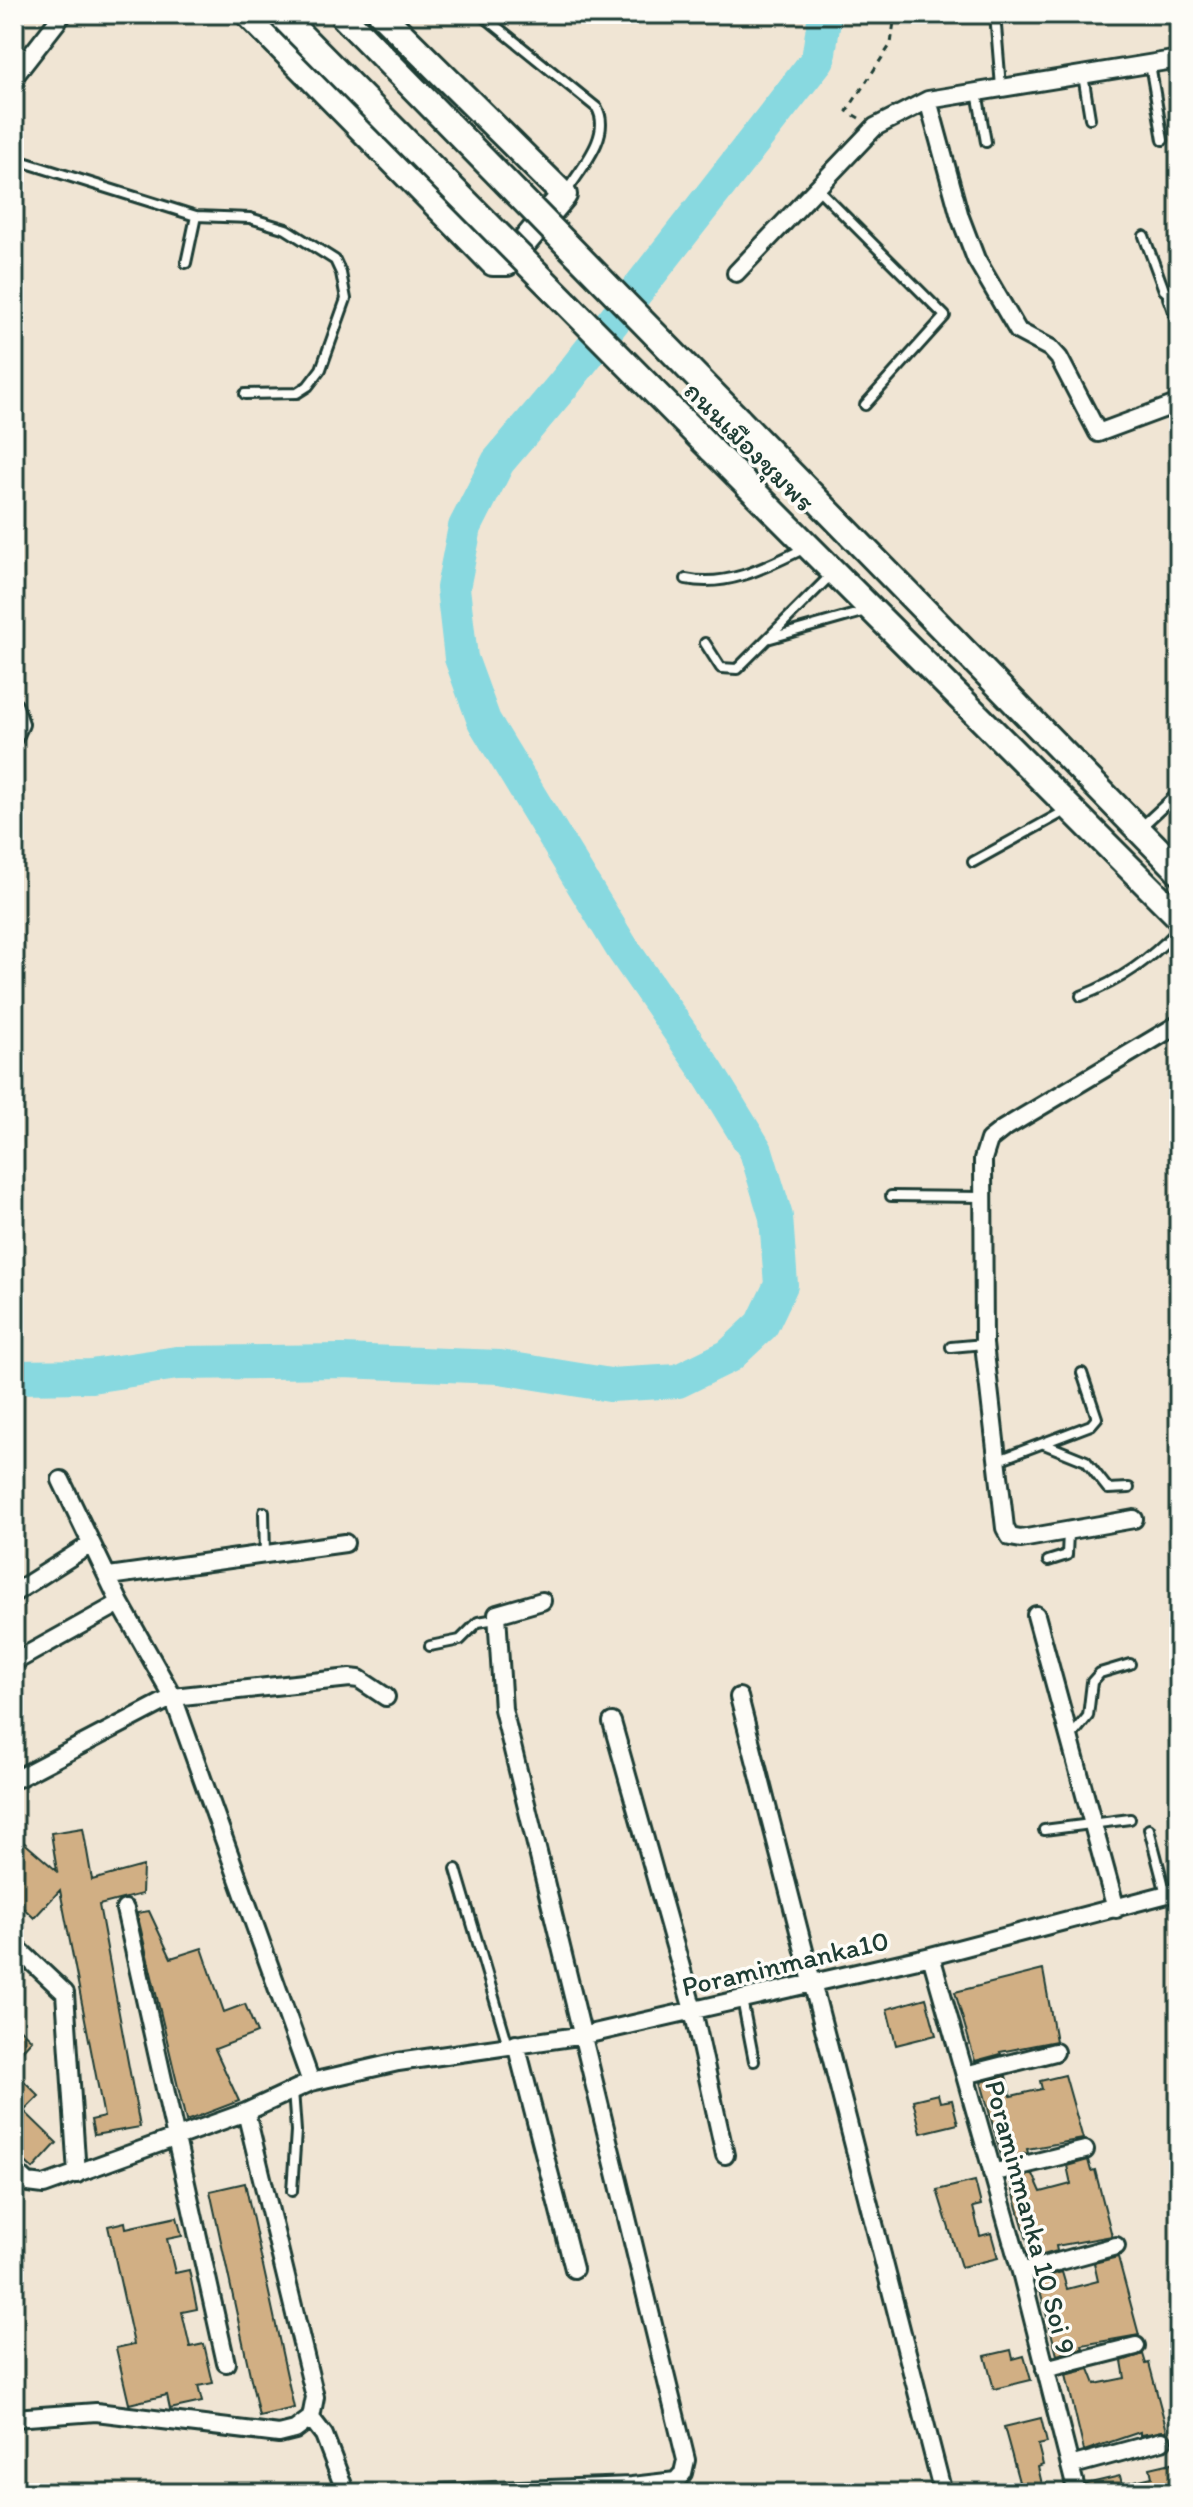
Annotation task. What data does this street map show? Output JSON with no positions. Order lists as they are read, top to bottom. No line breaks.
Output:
{"streets":{"main road":["ถนนเมืองชุมพร"],"street":["Poraminmanka10","Poraminmanka 10 Soi 9"]},"crossings":[["Poraminmanka10","Poraminmanka 10 Soi 9"]]}
